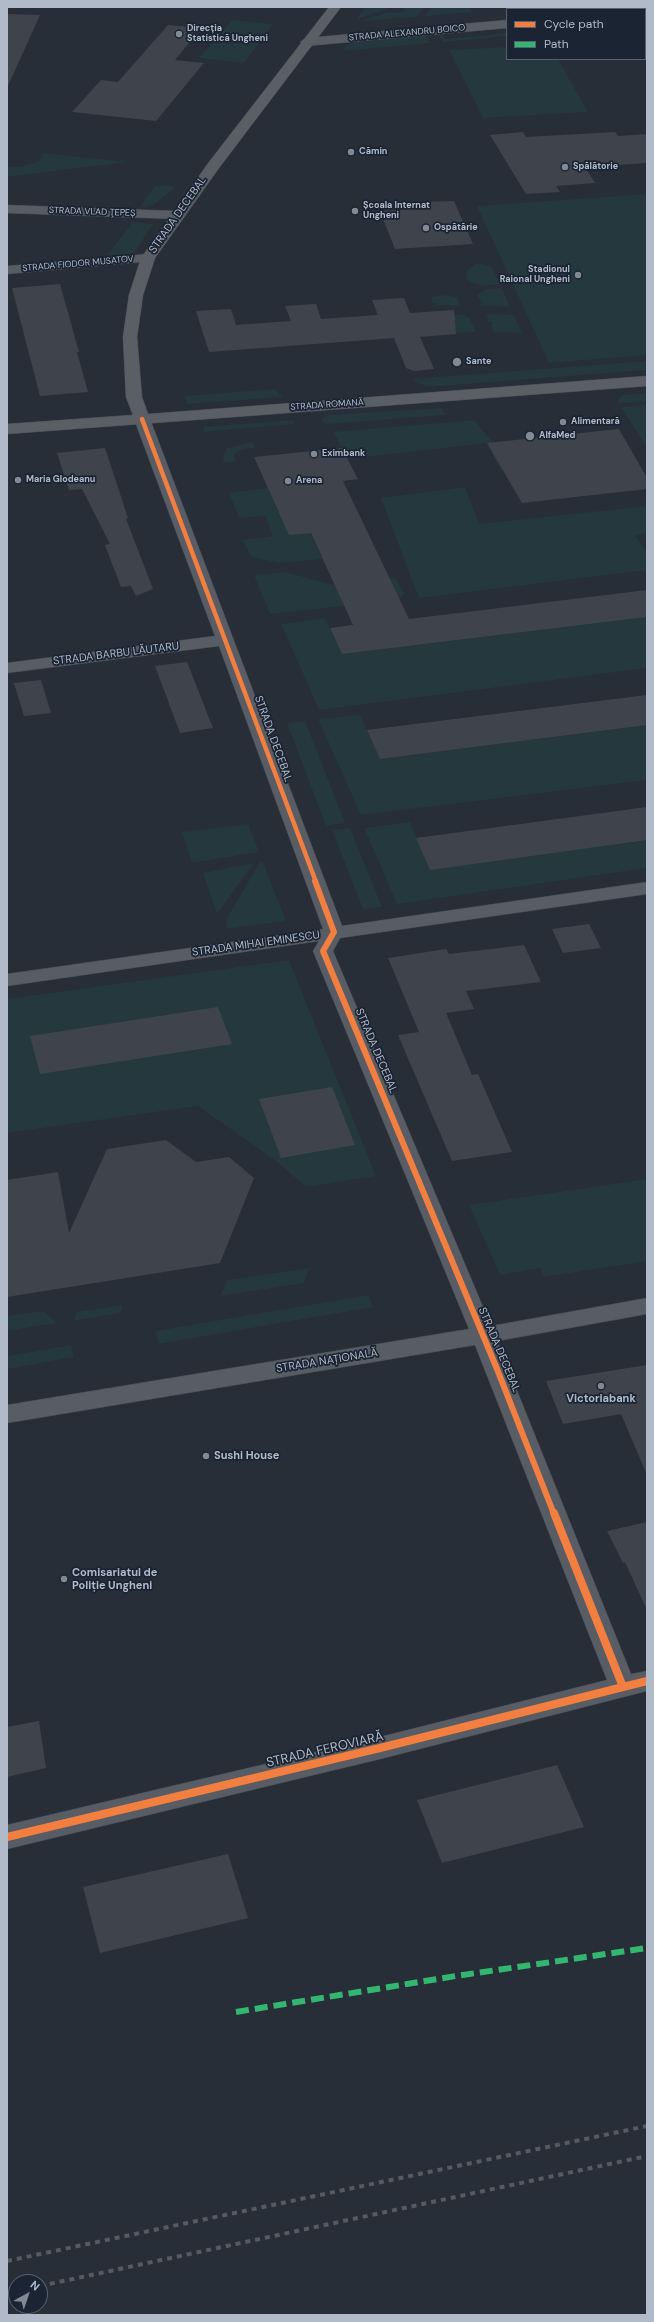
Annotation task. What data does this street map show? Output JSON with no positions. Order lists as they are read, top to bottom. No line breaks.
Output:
{"streets":{"main road":["STRADA DECEBAL","STRADA ROMANĂ"],"street":["STRADA ALEXANDRU BOICO","STRADA VLAD ŢEPEȘ","STRADA FIODOR MUSATOV","STRADA BARBU LĂUTARU","STRADA MIHAI EMINESCU","STRADA NAȚIONALĂ","STRADA FEROVIARĂ"]},"crossings":[["STRADA ALEXANDRU BOICO","STRADA DECEBAL"],["STRADA VLAD ŢEPEȘ","STRADA DECEBAL"],["STRADA DECEBAL","STRADA FIODOR MUSATOV"],["STRADA DECEBAL","STRADA ROMANĂ"],["STRADA DECEBAL","STRADA BARBU LĂUTARU"],["STRADA DECEBAL","STRADA MIHAI EMINESCU"],["STRADA DECEBAL","STRADA NAȚIONALĂ"],["STRADA DECEBAL","STRADA FEROVIARĂ"]],"places":["Direcția Statistică Ungheni","Cămin","Spălătorie","Școala Internat Ungheni","Ospătărie","Stadionul Raional Ungheni","Sante","Alimentară","AlfaMed","Eximbank","Maria Glodeanu","Arena","Victoriabank","Sushi House","Comisariatul de Poliție Ungheni"],"legend":["Cycle path","Path"],"north":"top right"}
